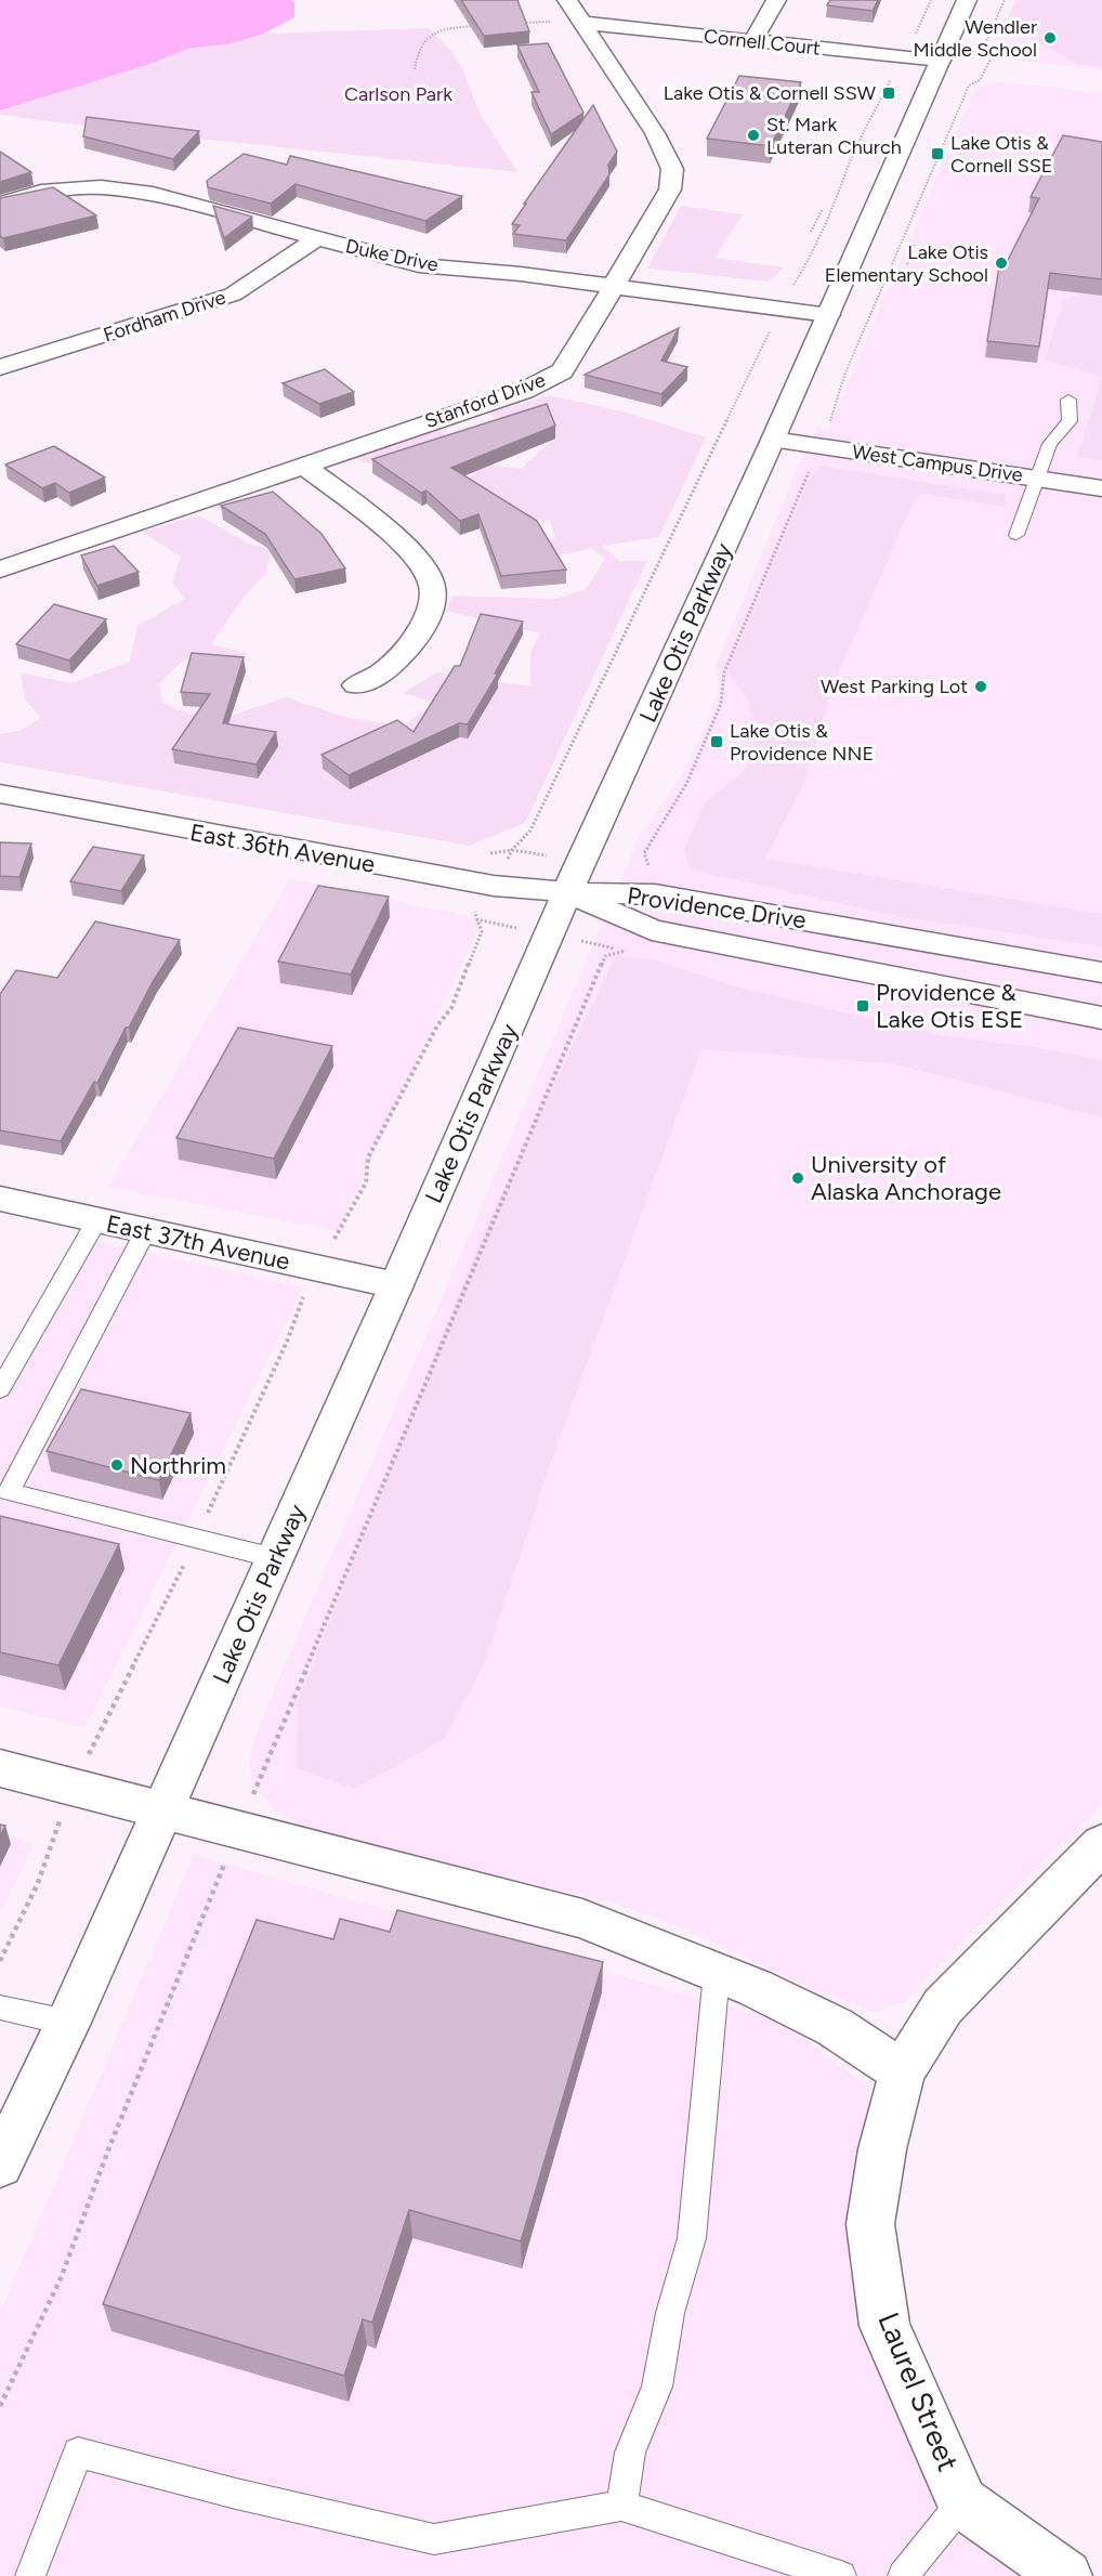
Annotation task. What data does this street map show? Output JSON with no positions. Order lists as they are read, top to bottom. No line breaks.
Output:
{"streets":{"street":["Cornell Court","Duke Drive","Fordham Drive","Stanford Drive","West Campus Drive","Lake Otis Parkway","East 36th Avenue","Providence Drive","East 37th Avenue","Laurel Street"]},"crossings":[["Cornell Court","Stanford Drive"],["Cornell Court","Lake Otis Parkway"],["Duke Drive","Fordham Drive"],["Duke Drive","Stanford Drive"],["Duke Drive","Lake Otis Parkway"],["West Campus Drive","Lake Otis Parkway"],["Lake Otis Parkway","East 36th Avenue"],["Lake Otis Parkway","Providence Drive"],["Lake Otis Parkway","East 37th Avenue"],["East 36th Avenue","Providence Drive"]],"parks":["Carlson Park"],"places":{"other":["Wendler Middle School","St. Mark Luteran Church","Lake Otis Elementary School","West Parking Lot","University of Alaska Anchorage","Northrim"],"transit":["Lake Otis & Cornell SSW","Lake Otis & Cornell SSE","Lake Otis & Providence NNE","Providence & Lake Otis ESE"]}}
